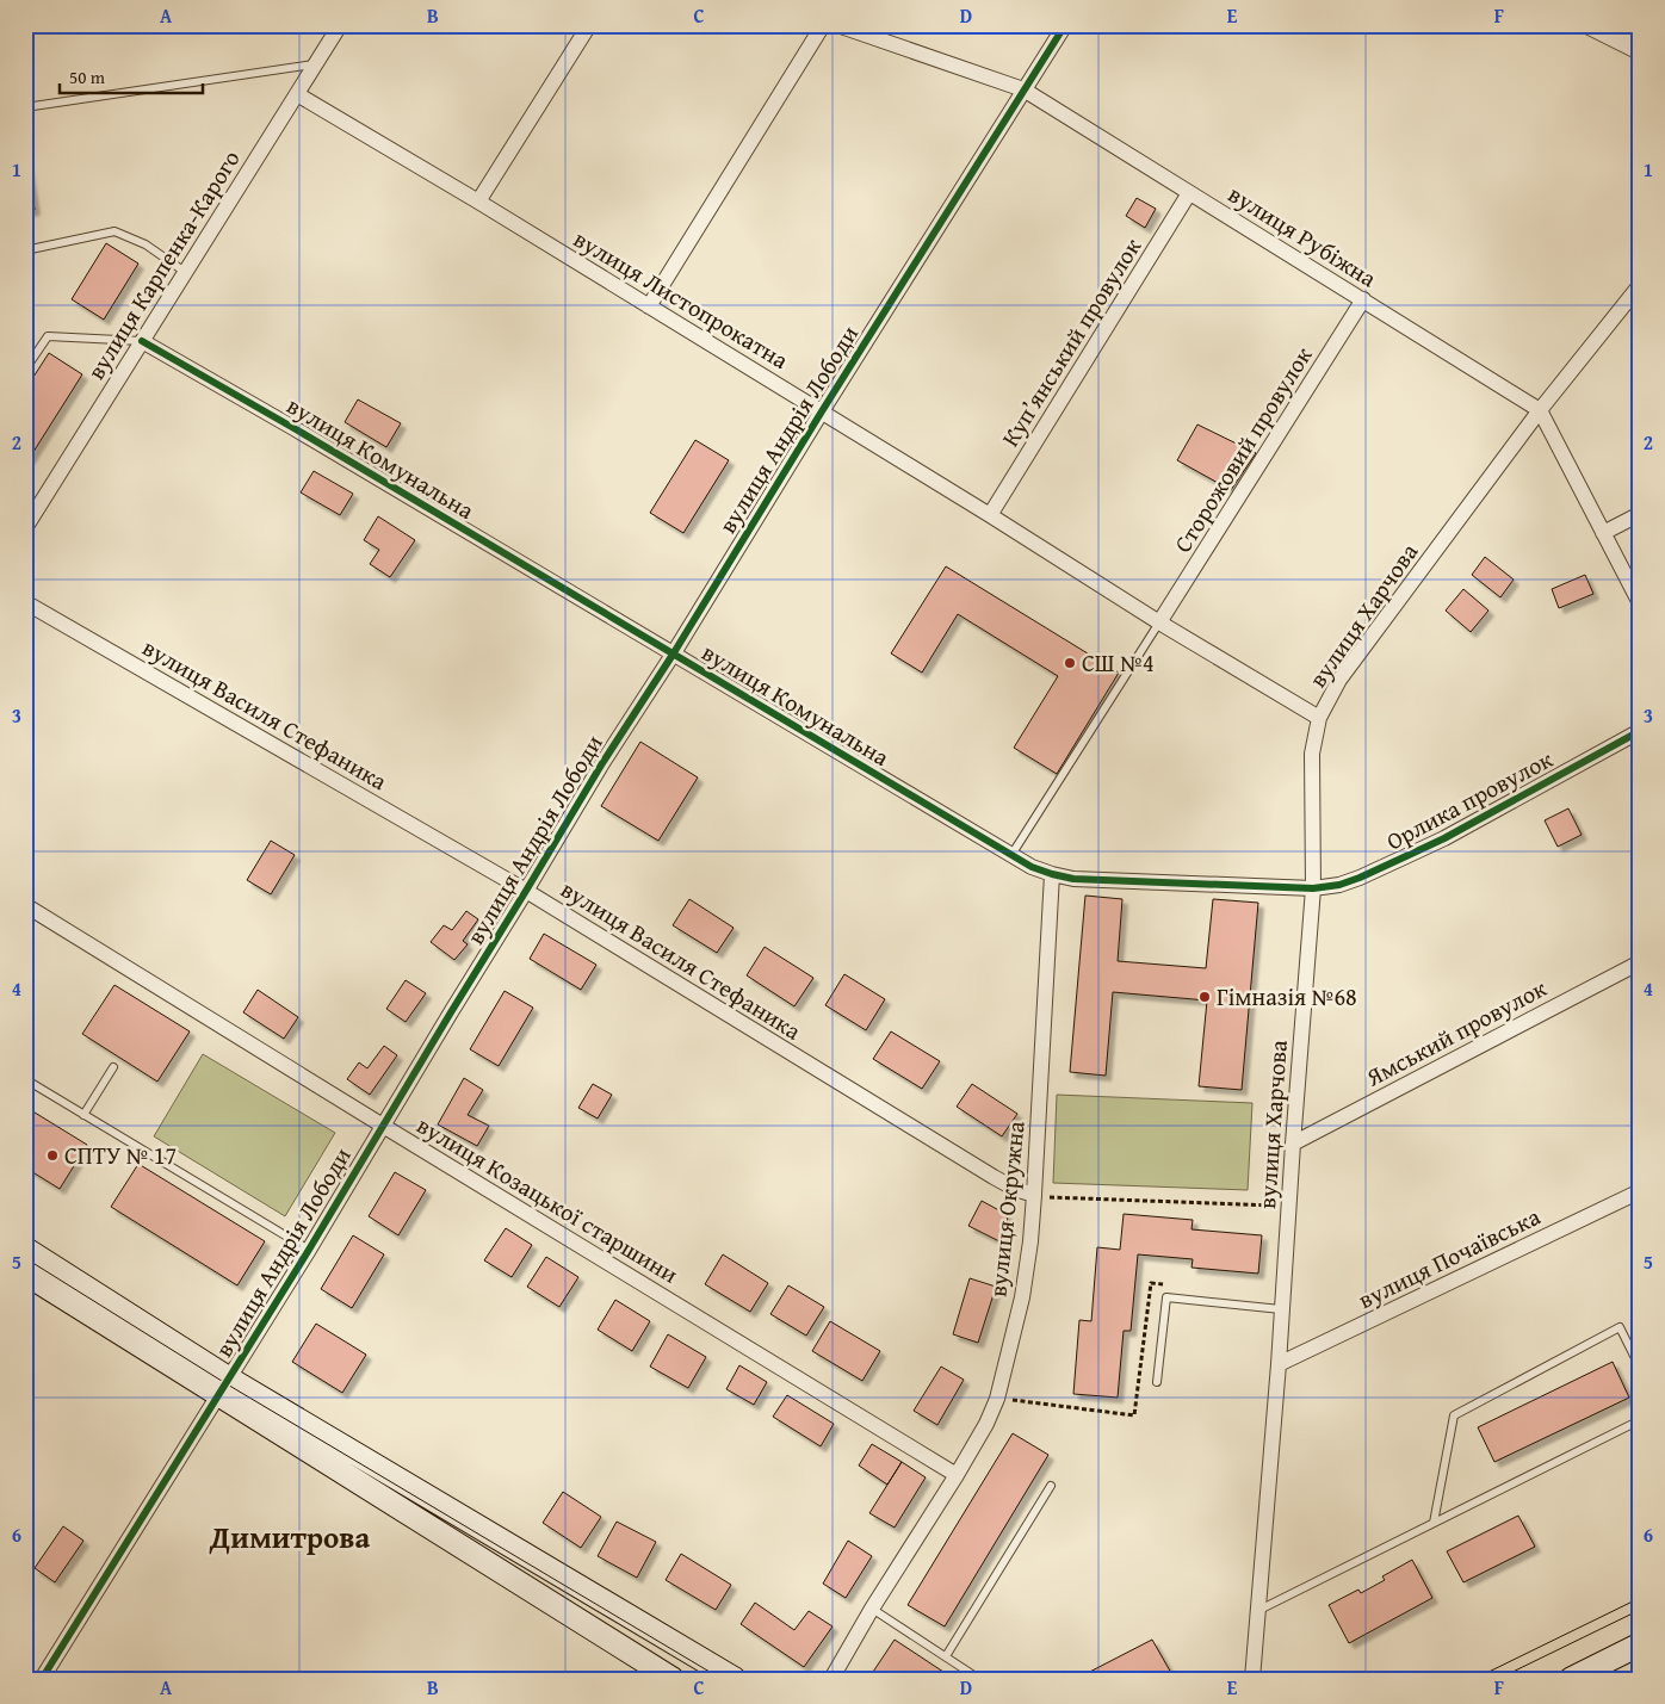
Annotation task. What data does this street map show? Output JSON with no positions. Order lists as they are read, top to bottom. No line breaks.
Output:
{"streets":{"street":["вулиця Рубіжна","вулиця Карпенка-Карого","вулиця Листопрокатна","Куп’янський провулок","вулиця Андрія Лободи","Сторожовий провулок","вулиця Комунальна","вулиця Харчова","вулиця Василя Стефаника","Орлика провулок","Ямський провулок","вулиця Козацької старшини","вулиця Окружна","вулиця Почаївська"]},"crossings":[["вулиця Рубіжна","Куп’янський провулок"],["вулиця Рубіжна","вулиця Андрія Лободи"],["вулиця Рубіжна","Сторожовий провулок"],["вулиця Рубіжна","вулиця Харчова"],["вулиця Карпенка-Карого","вулиця Листопрокатна"],["вулиця Карпенка-Карого","вулиця Комунальна"],["вулиця Листопрокатна","Куп’янський провулок"],["вулиця Листопрокатна","вулиця Андрія Лободи"],["вулиця Листопрокатна","Сторожовий провулок"],["вулиця Листопрокатна","вулиця Харчова"],["вулиця Андрія Лободи","вулиця Комунальна"],["вулиця Андрія Лободи","вулиця Василя Стефаника"],["вулиця Андрія Лободи","вулиця Козацької старшини"],["вулиця Комунальна","вулиця Харчова"],["вулиця Комунальна","Орлика провулок"],["вулиця Комунальна","вулиця Окружна"],["вулиця Харчова","Орлика провулок"],["вулиця Харчова","Ямський провулок"],["вулиця Харчова","вулиця Почаївська"],["вулиця Василя Стефаника","вулиця Окружна"],["вулиця Козацької старшини","вулиця Окружна"]],"districts":["Димитрова"],"places":["СШ №4","Гімназія №68","СПТУ № 17"],"scale_bar":"50 m","grid":{"columns":["A","B","C","D","E","F"],"rows":["1","2","3","4","5","6"]}}
